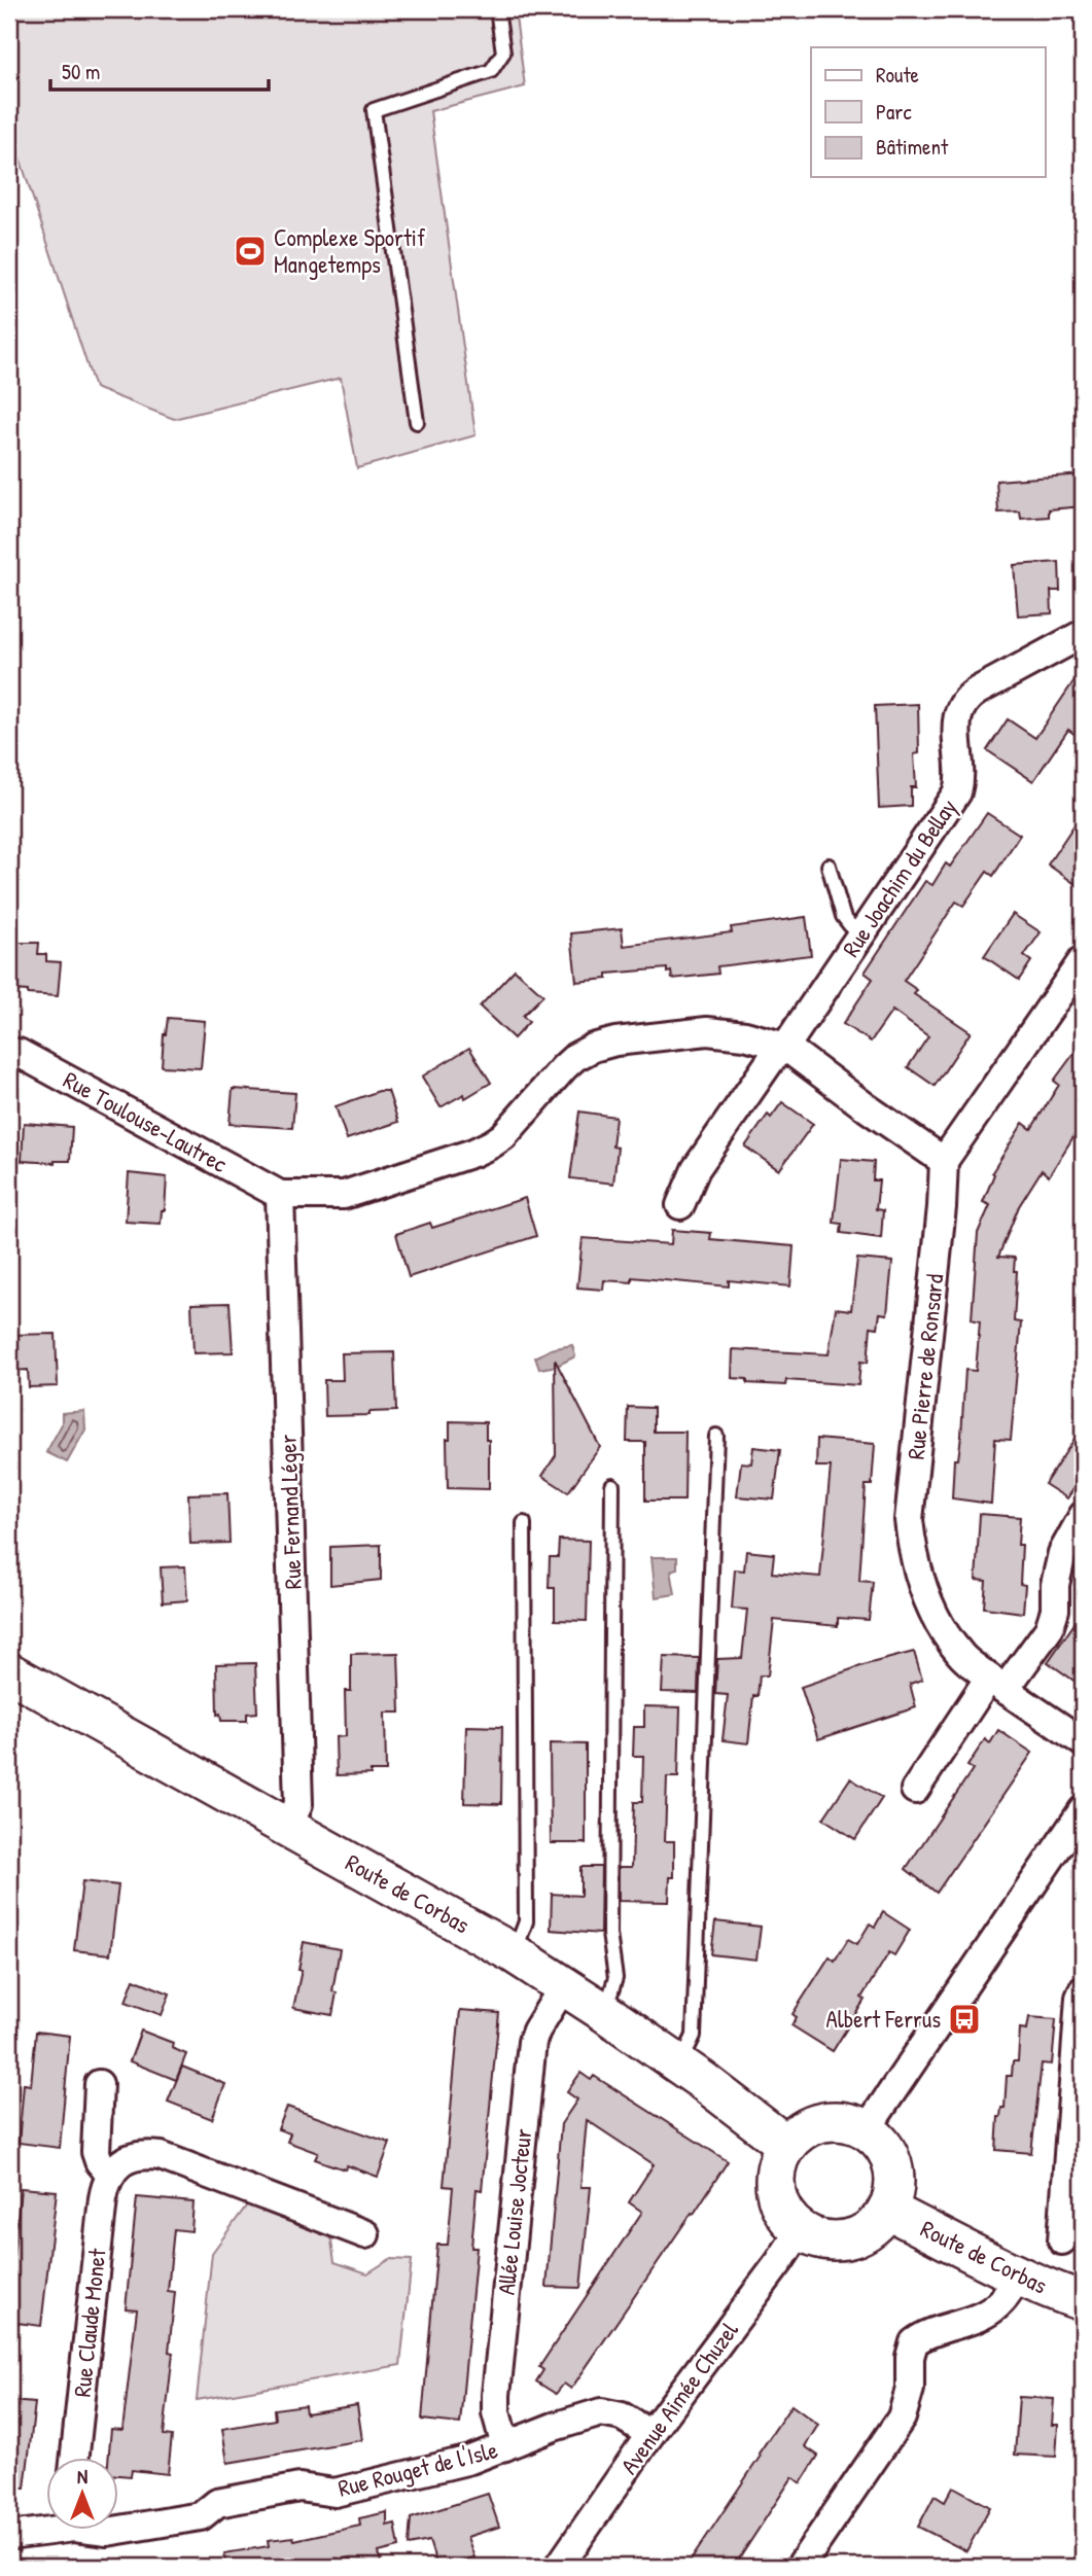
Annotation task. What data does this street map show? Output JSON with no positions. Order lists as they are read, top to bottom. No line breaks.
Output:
{"streets":{"street":["Rue Joachim du Bellay","Rue Toulouse-Lautrec","Rue Pierre de Ronsard","Rue Fernand Léger","Route de Corbas","Allée Louise Jocteur","Rue Claude Monet","Avenue Aimée Chuzel","Rue Rouget de l'Isle"]},"crossings":[["Rue Toulouse-Lautrec","Rue Fernand Léger"],["Rue Fernand Léger","Route de Corbas"],["Route de Corbas","Allée Louise Jocteur"],["Route de Corbas","Avenue Aimée Chuzel"],["Allée Louise Jocteur","Rue Rouget de l'Isle"],["Avenue Aimée Chuzel","Rue Rouget de l'Isle"]],"places":{"sports":["Complexe Sportif Mangetemps"],"bus stop":["Albert Ferrus"]},"legend":["Route","Parc","Bâtiment"],"scale_bar":"50 m","north":"top"}
